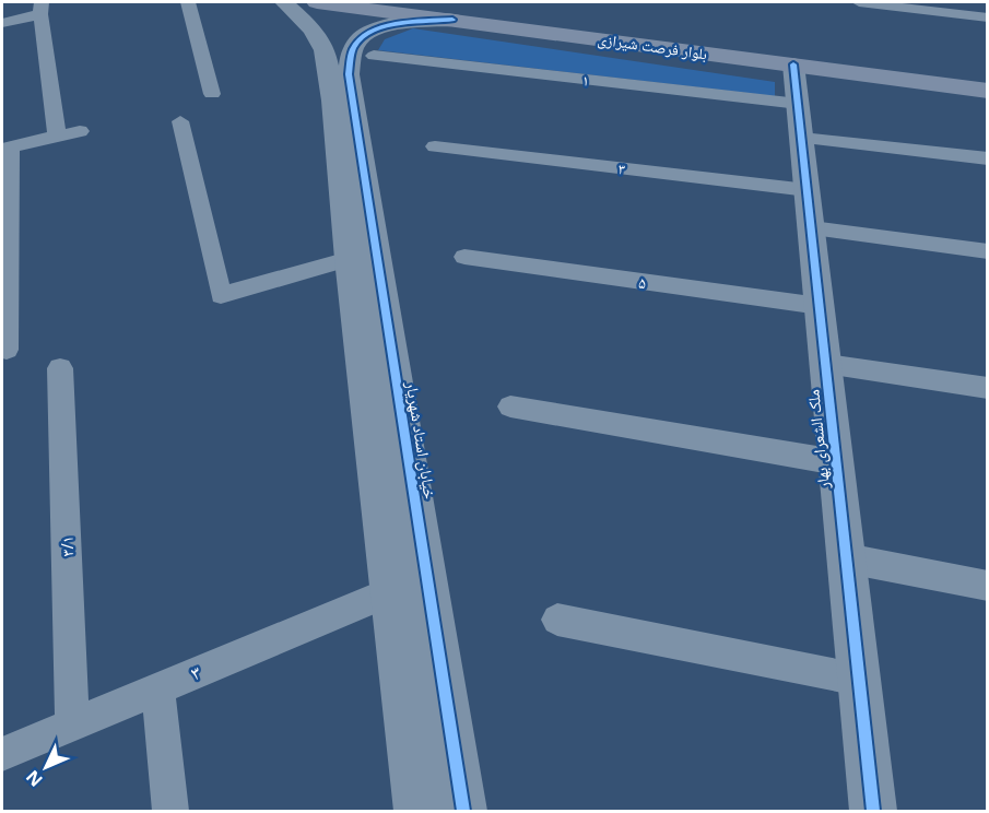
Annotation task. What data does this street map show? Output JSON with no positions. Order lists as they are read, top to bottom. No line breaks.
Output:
{"streets":{"main road":["بلوار فرصت شیرازی"],"street":["۱","۳","۵","ملک الشعرای بهار","خیابان استاد شهریار","۳/۱"]},"crossings":[["بلوار فرصت شیرازی","ملک الشعرای بهار"],["۱","ملک الشعرای بهار"],["۱","خیابان استاد شهریار"],["۳","ملک الشعرای بهار"],["۳","۳/۱"],["۵","ملک الشعرای بهار"]],"north":"bottom left"}
